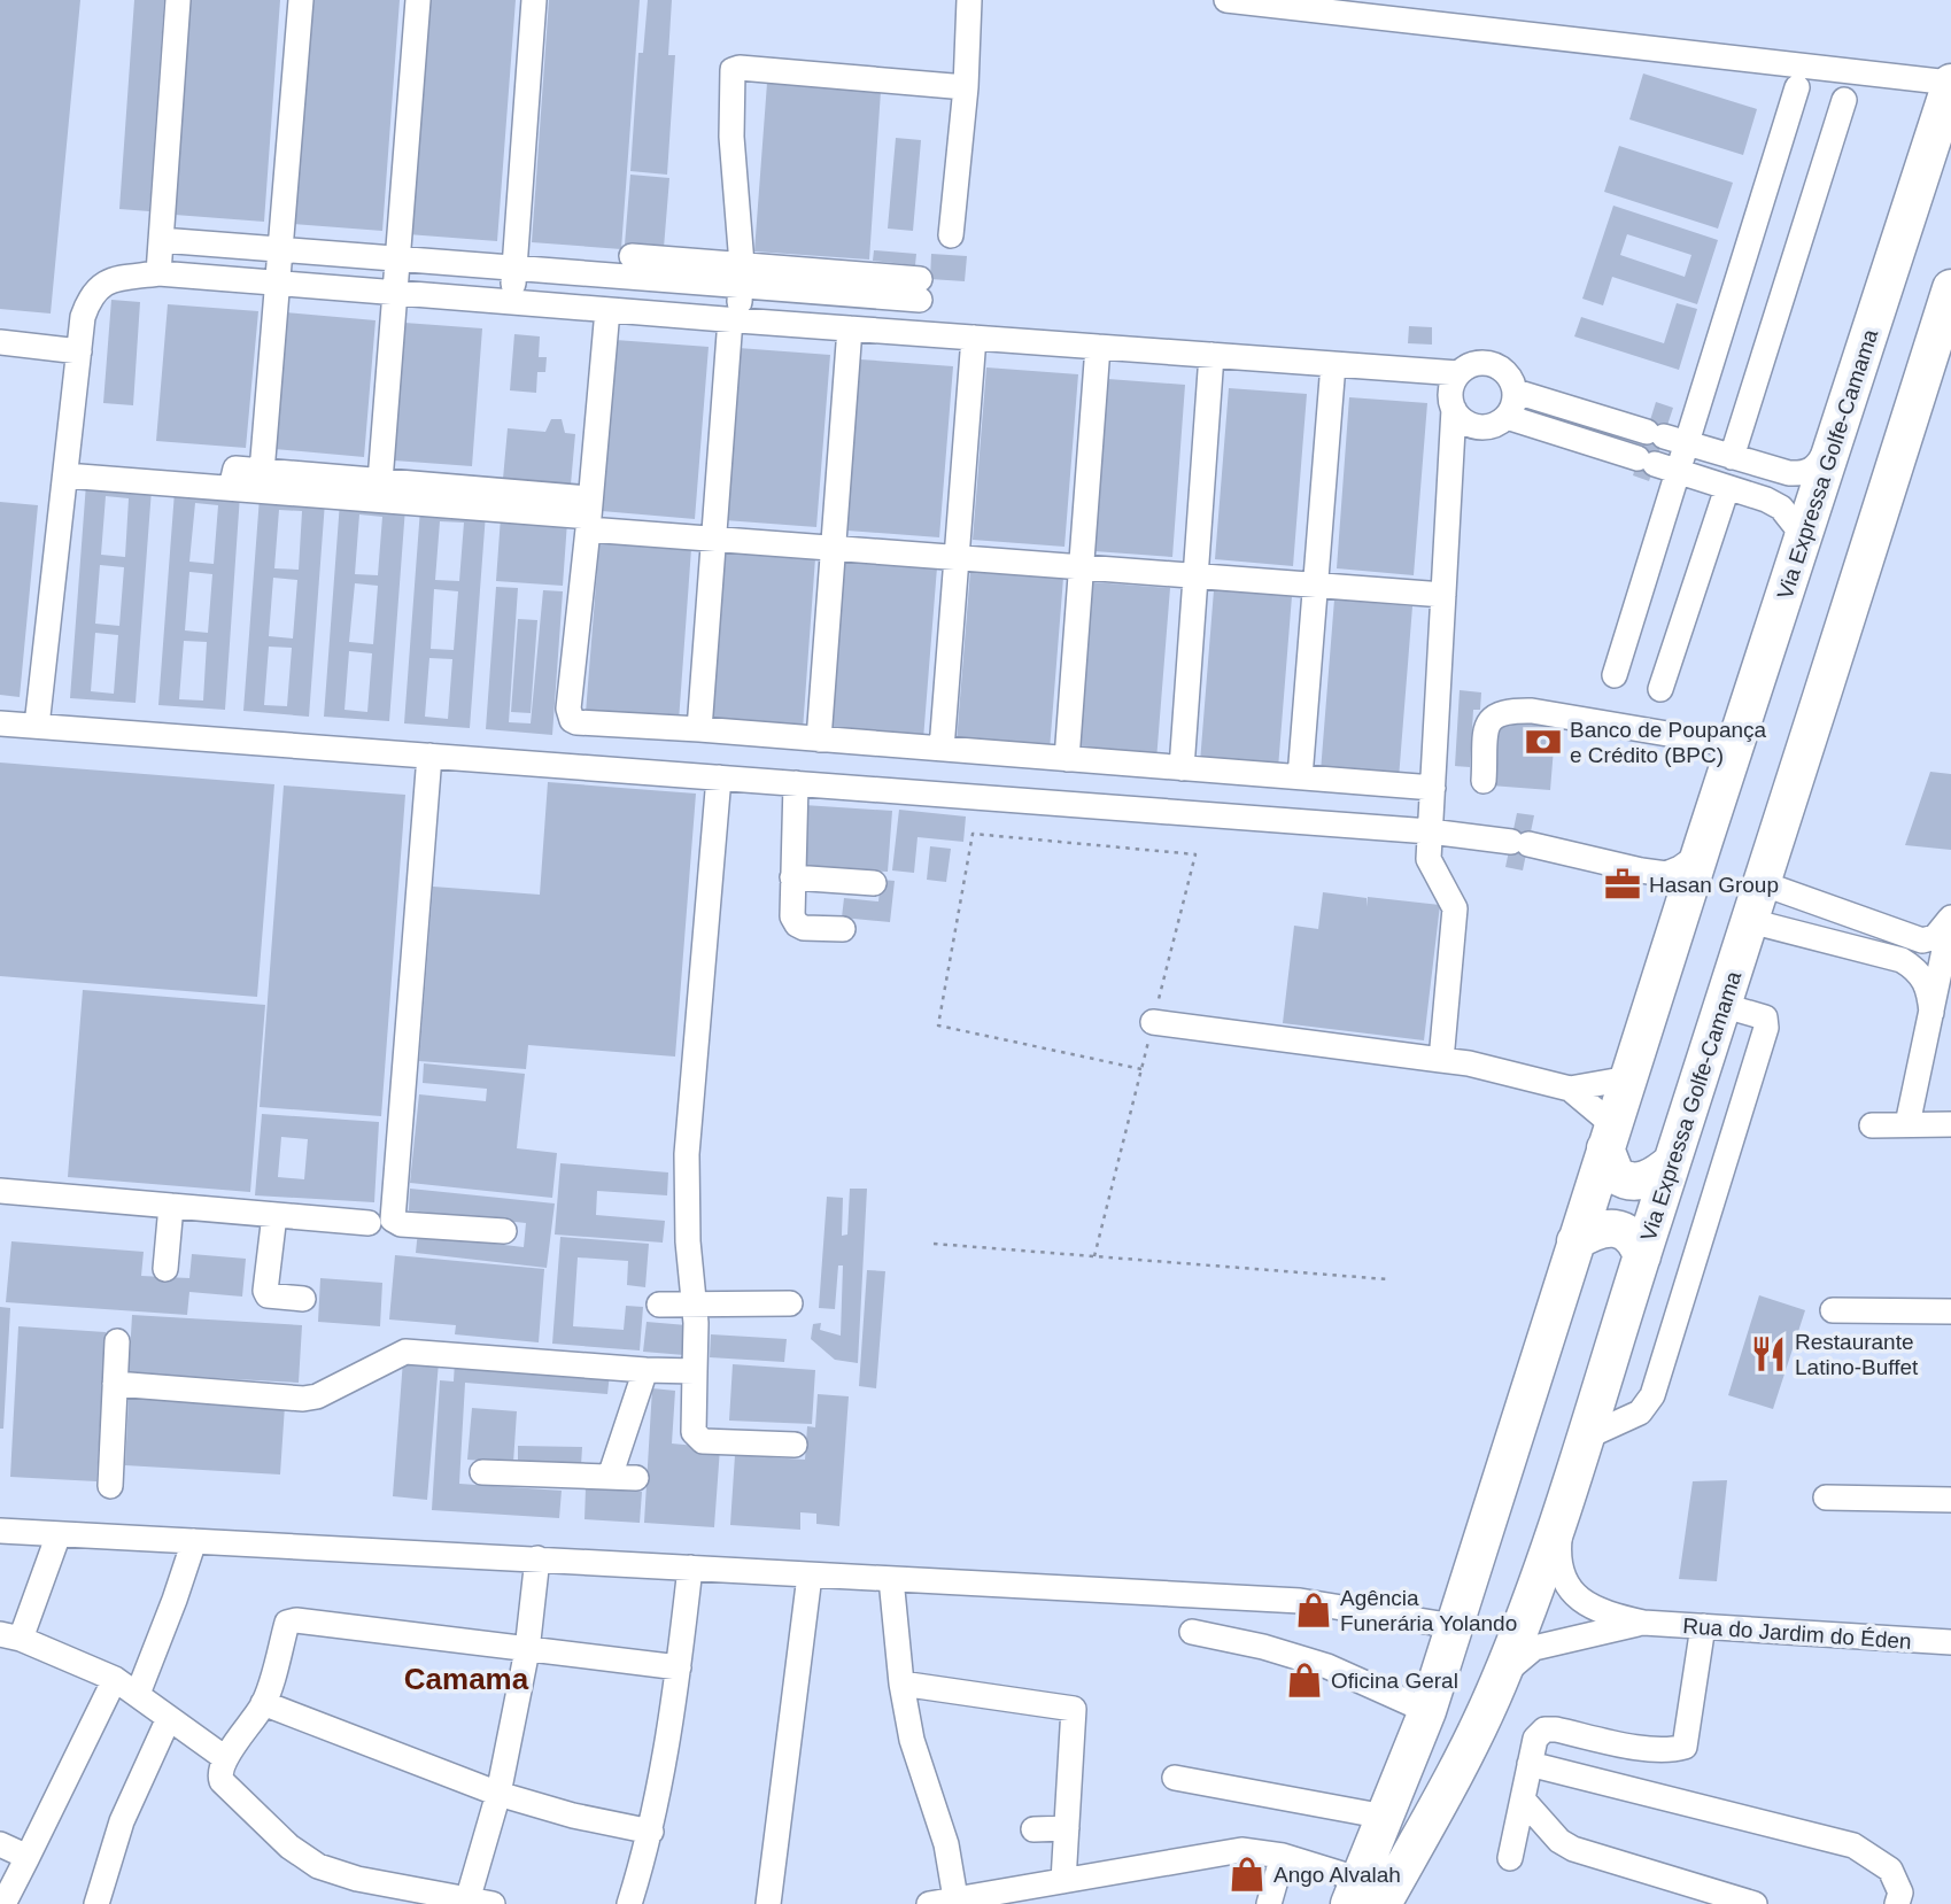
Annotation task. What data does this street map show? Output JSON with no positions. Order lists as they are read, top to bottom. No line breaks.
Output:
{"streets":{"highway":["Via Expressa Golfe-Camama"],"street":["Rua do Jardim do Éden"]},"districts":["Camama"],"places":{"bank":["Banco de Poupança e Crédito (BPC)"],"office":["Hasan Group"],"restaurant":["Restaurante Latino-Buffet"],"shop":["Agência Funerária Yolando","Oficina Geral","Ango Alvalah"]}}
